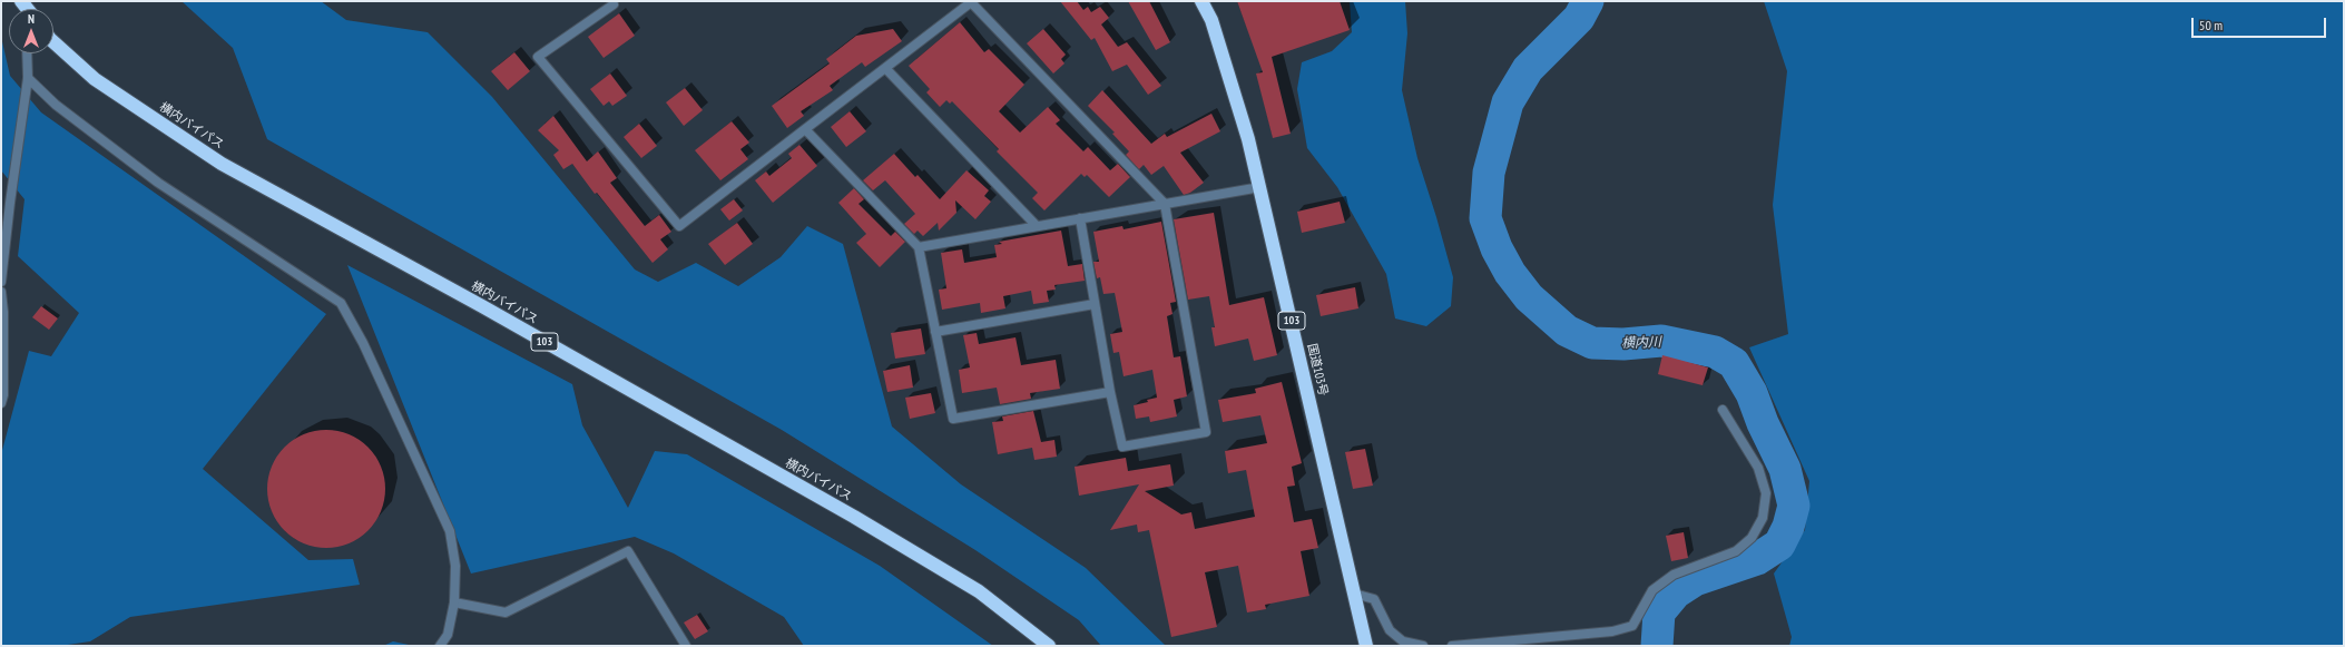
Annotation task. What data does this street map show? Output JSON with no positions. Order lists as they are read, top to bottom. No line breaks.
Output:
{"streets":{"highway":["横内バイパス","103","国道103号"]},"water":["横内川"],"scale_bar":"50 m","north":"top"}
